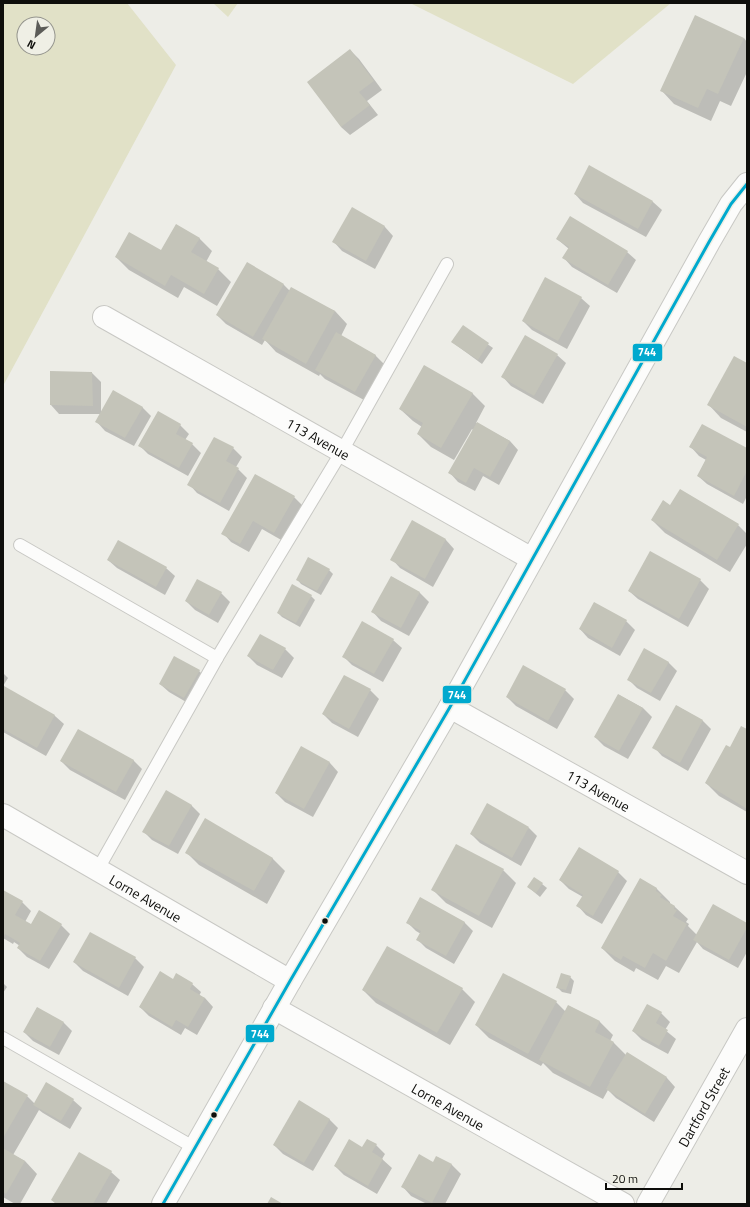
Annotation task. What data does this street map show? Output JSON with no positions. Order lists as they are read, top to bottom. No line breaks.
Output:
{"streets":{"street":["113 Avenue","Lorne Avenue","Dartford Street"]},"lines":["transit line 744"],"scale_bar":"20 m","north":"bottom left"}
